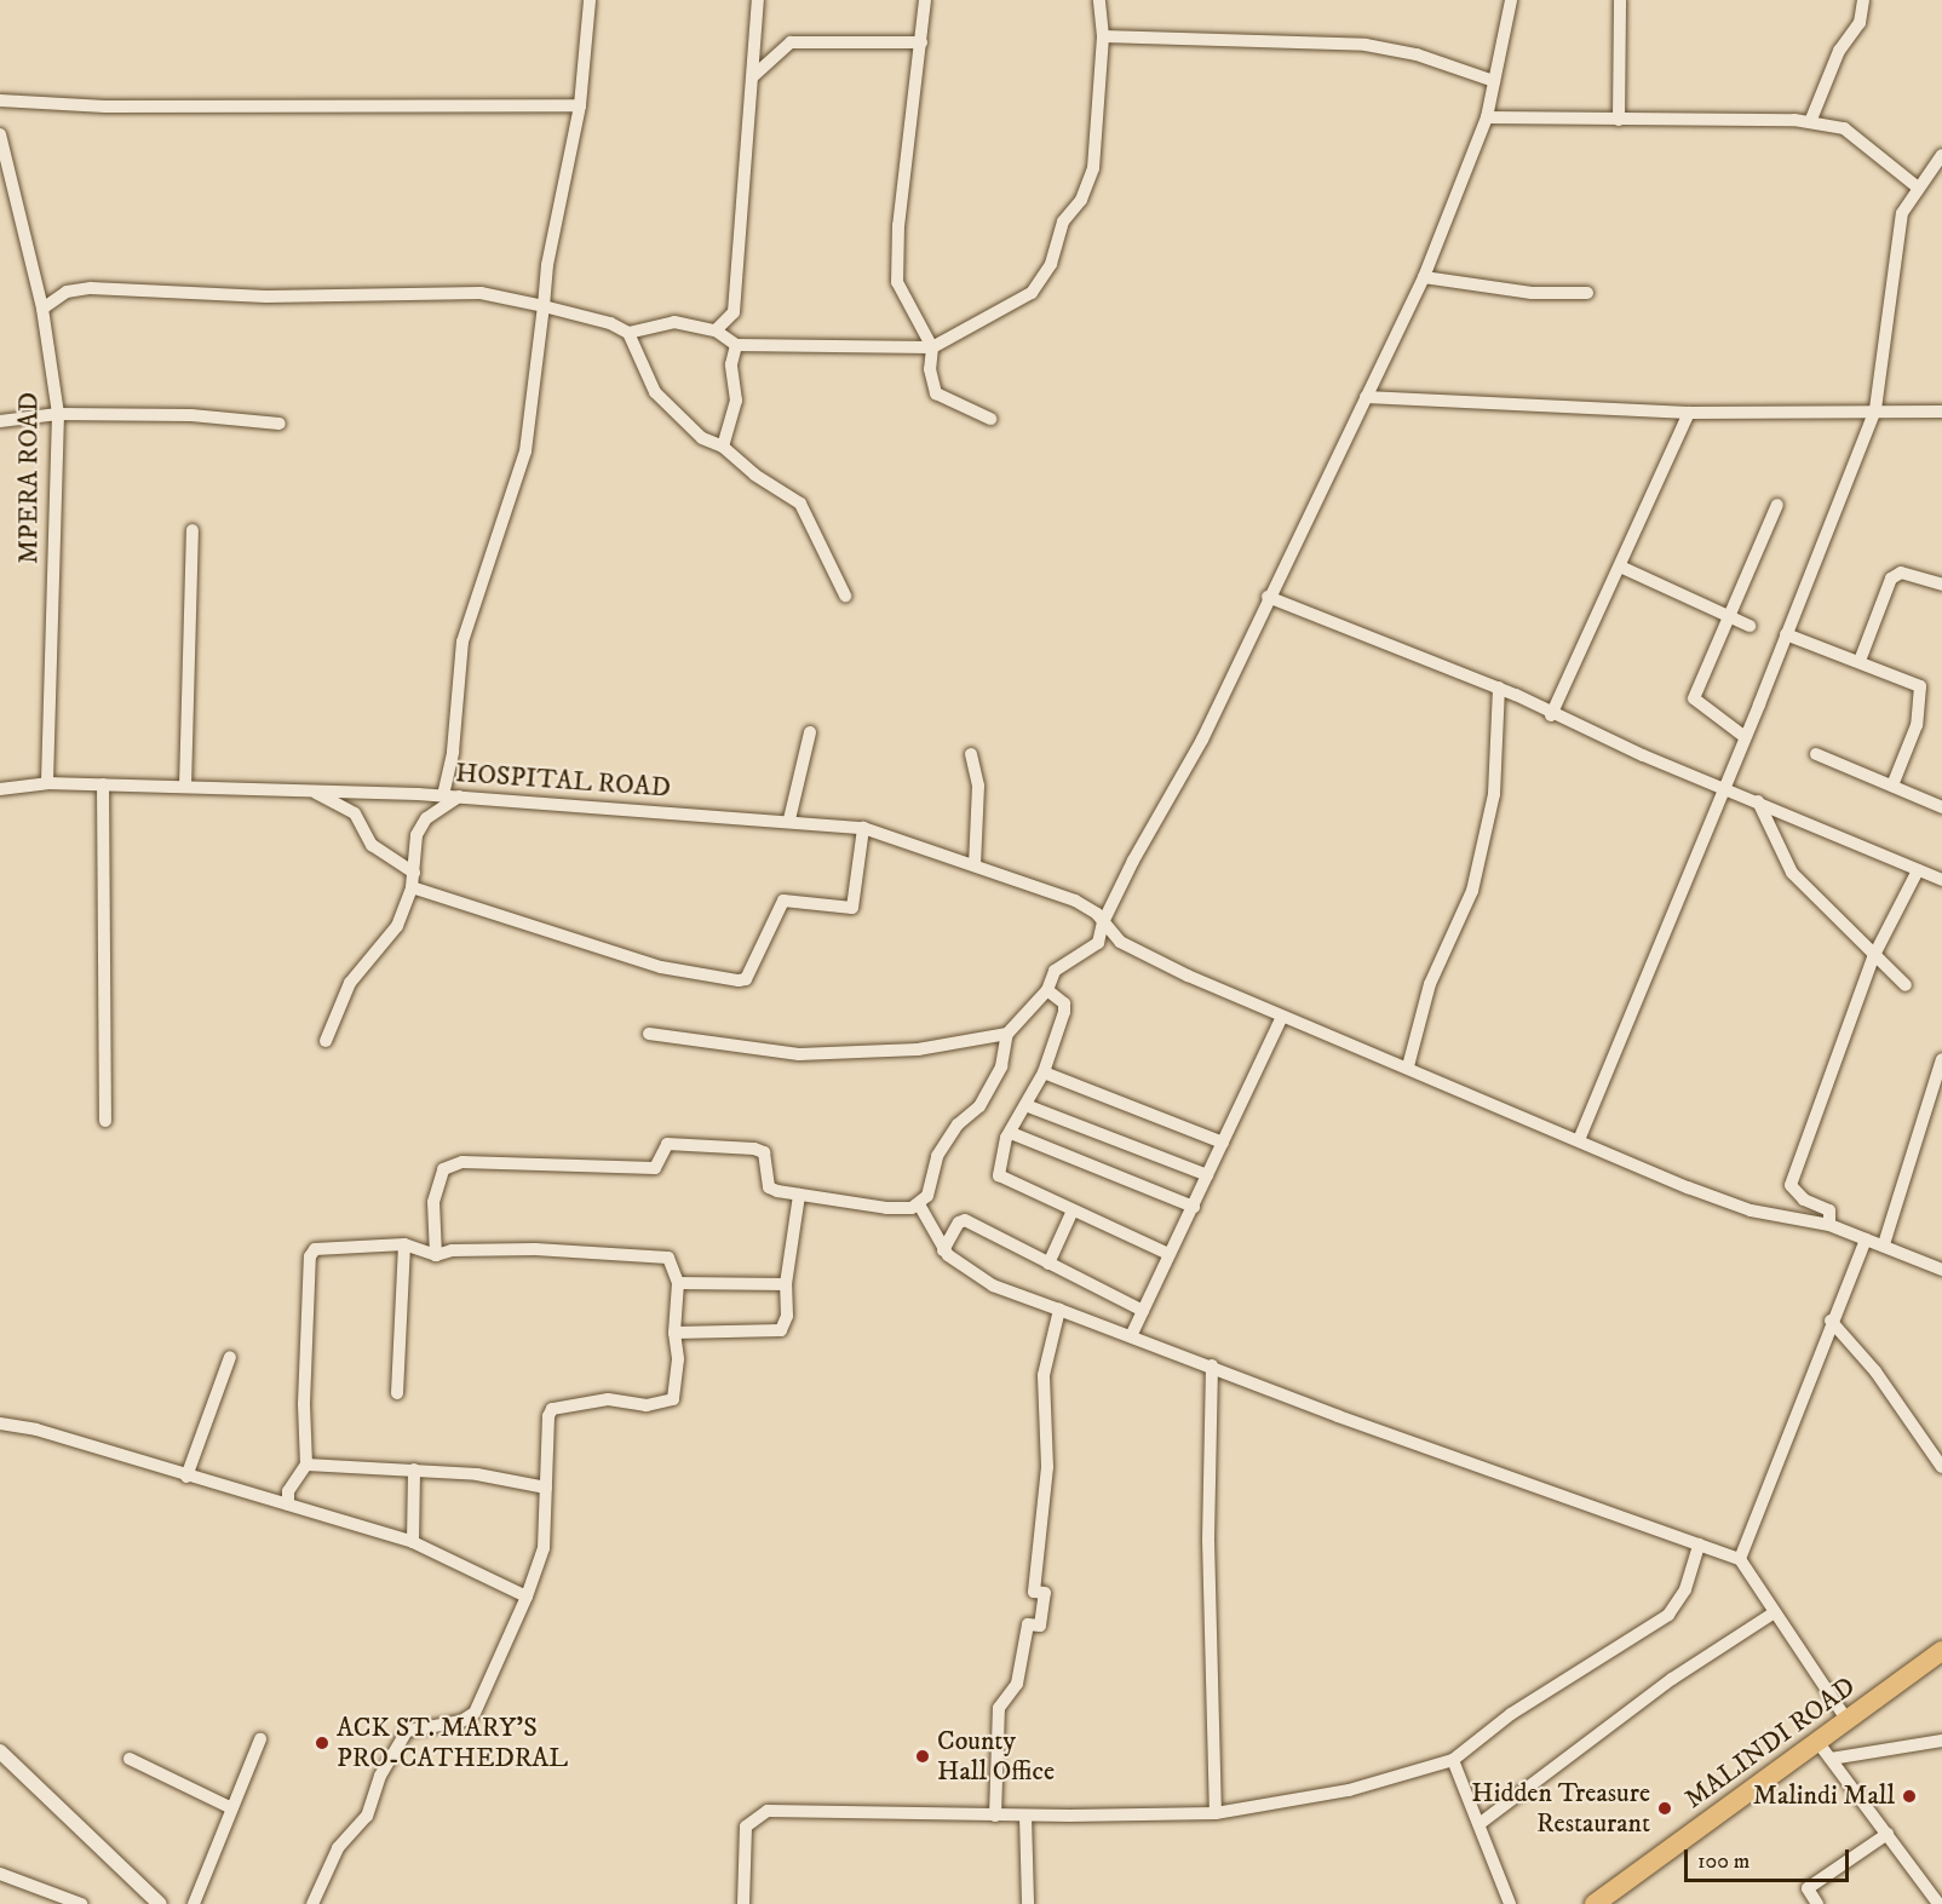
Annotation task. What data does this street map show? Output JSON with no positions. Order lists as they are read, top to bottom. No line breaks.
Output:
{"streets":{"highway":["MALINDI ROAD"],"street":["MPERA ROAD","HOSPITAL ROAD"]},"crossings":[["MPERA ROAD","HOSPITAL ROAD"]],"places":["ACK ST. MARY'S PRO-CATHEDRAL","County Hall Office","Malindi Mall","Hidden Treasure Restaurant"],"scale_bar":"100 m"}
